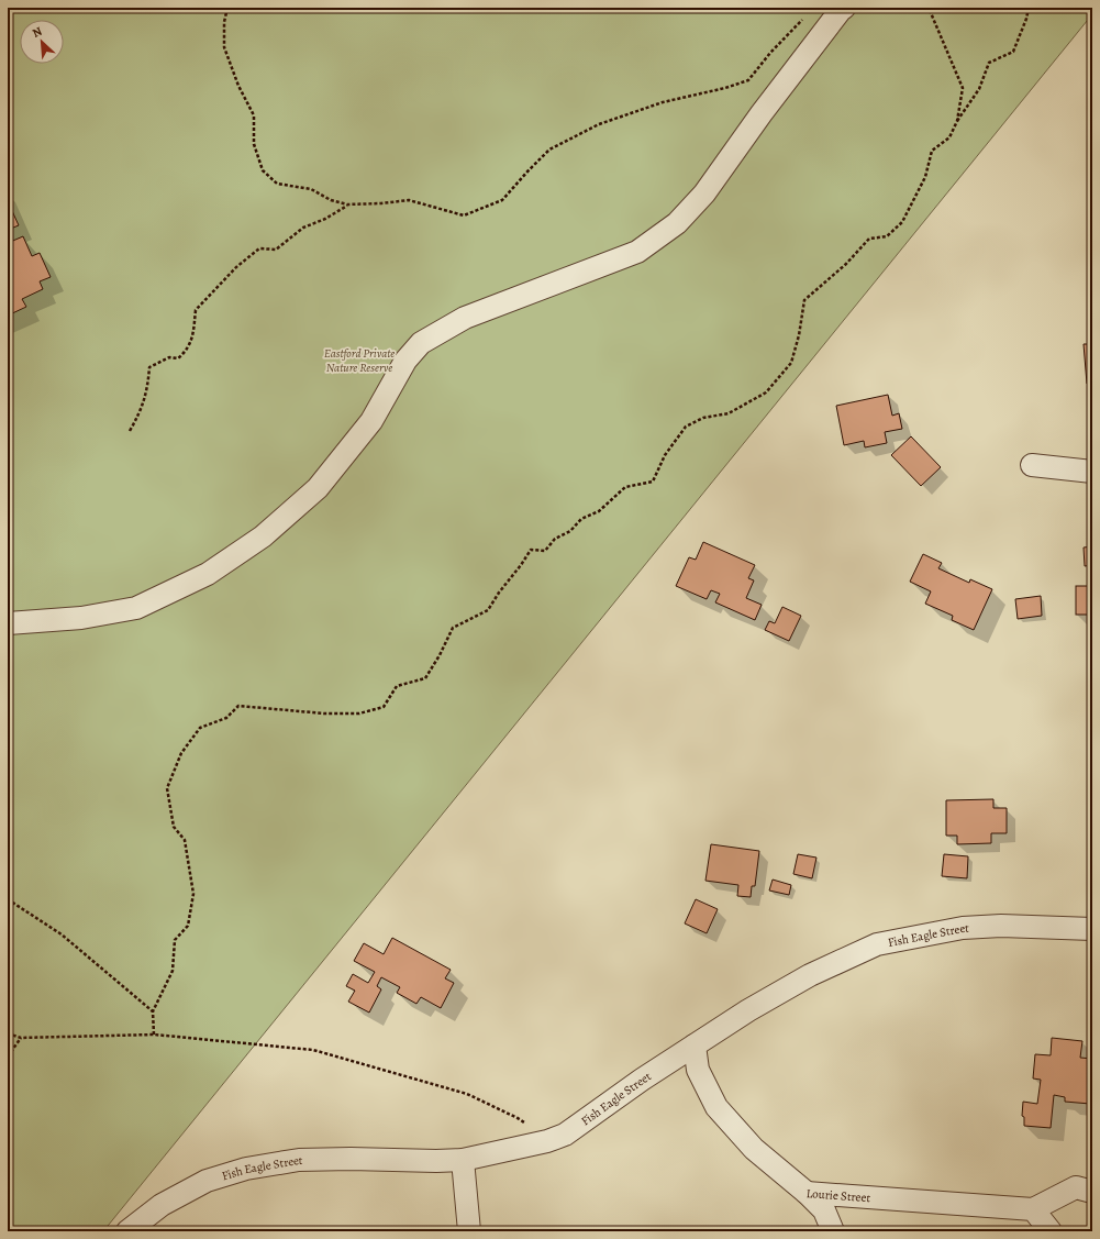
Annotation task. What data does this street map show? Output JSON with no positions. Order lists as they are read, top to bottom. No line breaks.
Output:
{"streets":{"street":["Fish Eagle Street","Lourie Street"]},"crossings":[["Fish Eagle Street","Lourie Street"]],"parks":["Eastford Private Nature Reserve"],"north":"top left"}
